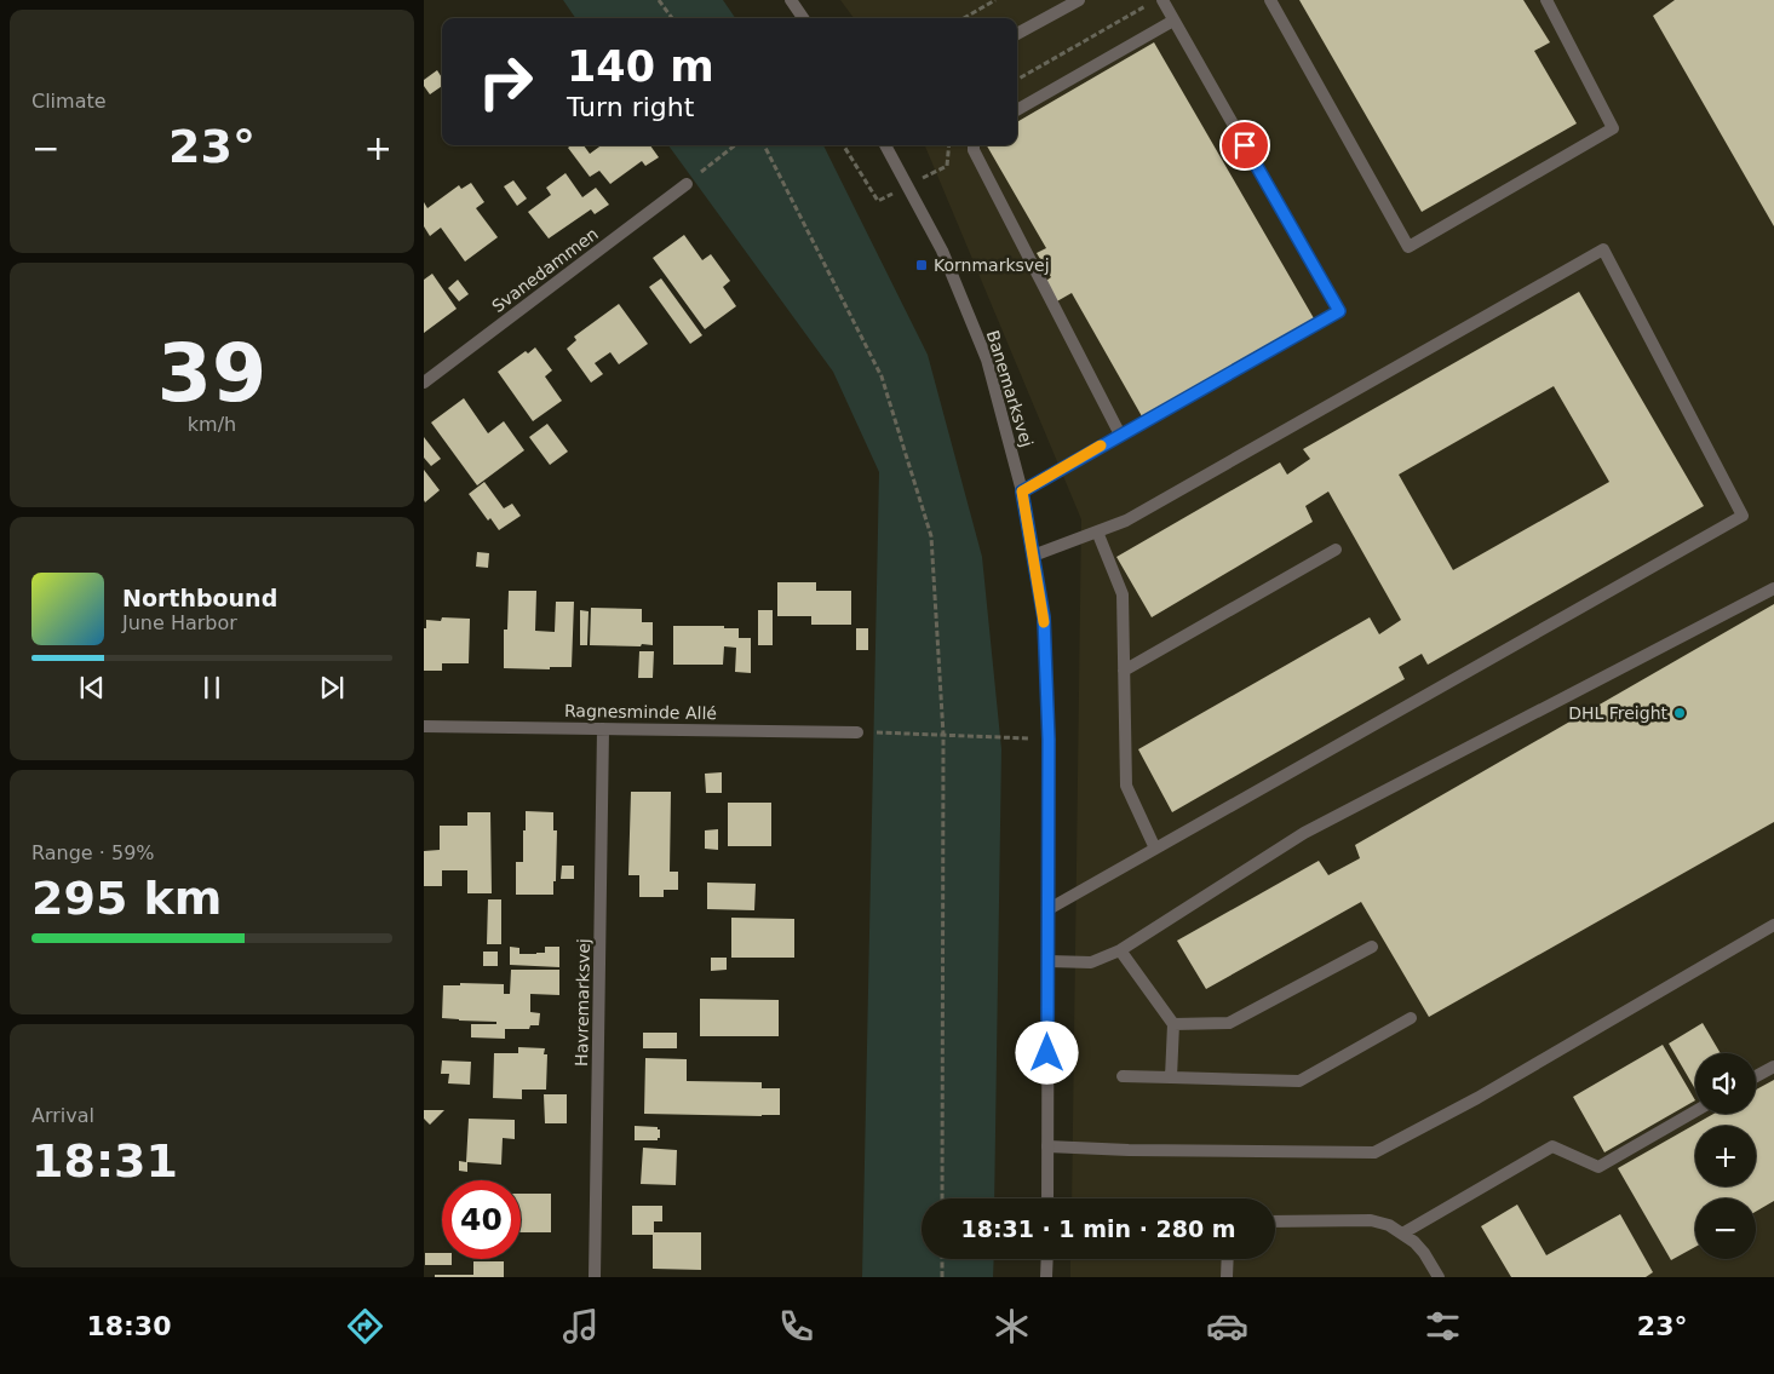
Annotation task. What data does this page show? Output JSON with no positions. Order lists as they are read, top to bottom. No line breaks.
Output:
{"streets":{"street":["Svanedammen","Banemarksvej","Ragnesminde Allé","Havremarksvej"]},"crossings":[["Ragnesminde Allé","Havremarksvej"]],"places":{"transit":["Kornmarksvej"],"other":["DHL Freight"]},"page":{"tile":["Climate",["39","km/h"],["Range · 59%","295 km"],["Arrival","18:31"]],"turn":["140 m","Turn right"],"heat":["−","23°","+"],"song":["Northbound","June Harbor"],"map_buttons":["+","−"],"limit":"40","trip":"18:31 · 1 min · 280 m","tabs":["18:30","23°"]}}
